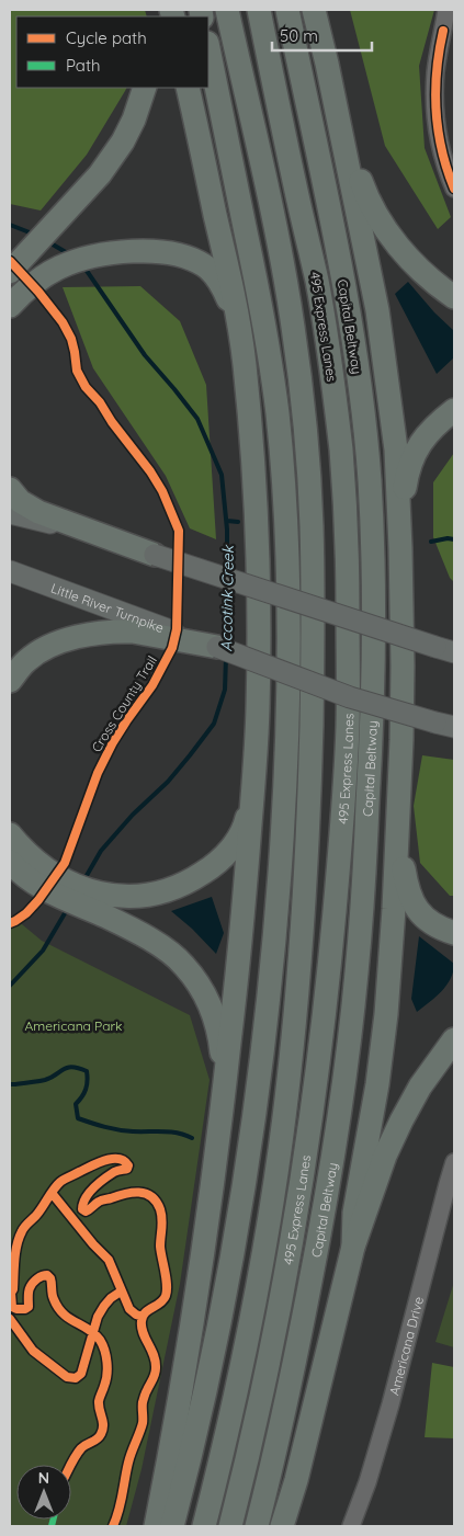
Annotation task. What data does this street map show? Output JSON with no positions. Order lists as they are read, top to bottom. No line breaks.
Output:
{"streets":{"highway":["495 Express Lanes","Capital Beltway"],"main road":["Little River Turnpike"],"street":["Americana Drive"],"cycle path":["Cross County Trail"]},"water":["Accotink Creek"],"parks":["Americana Park"],"legend":["Cycle path","Path"],"scale_bar":"50 m","north":"top"}
